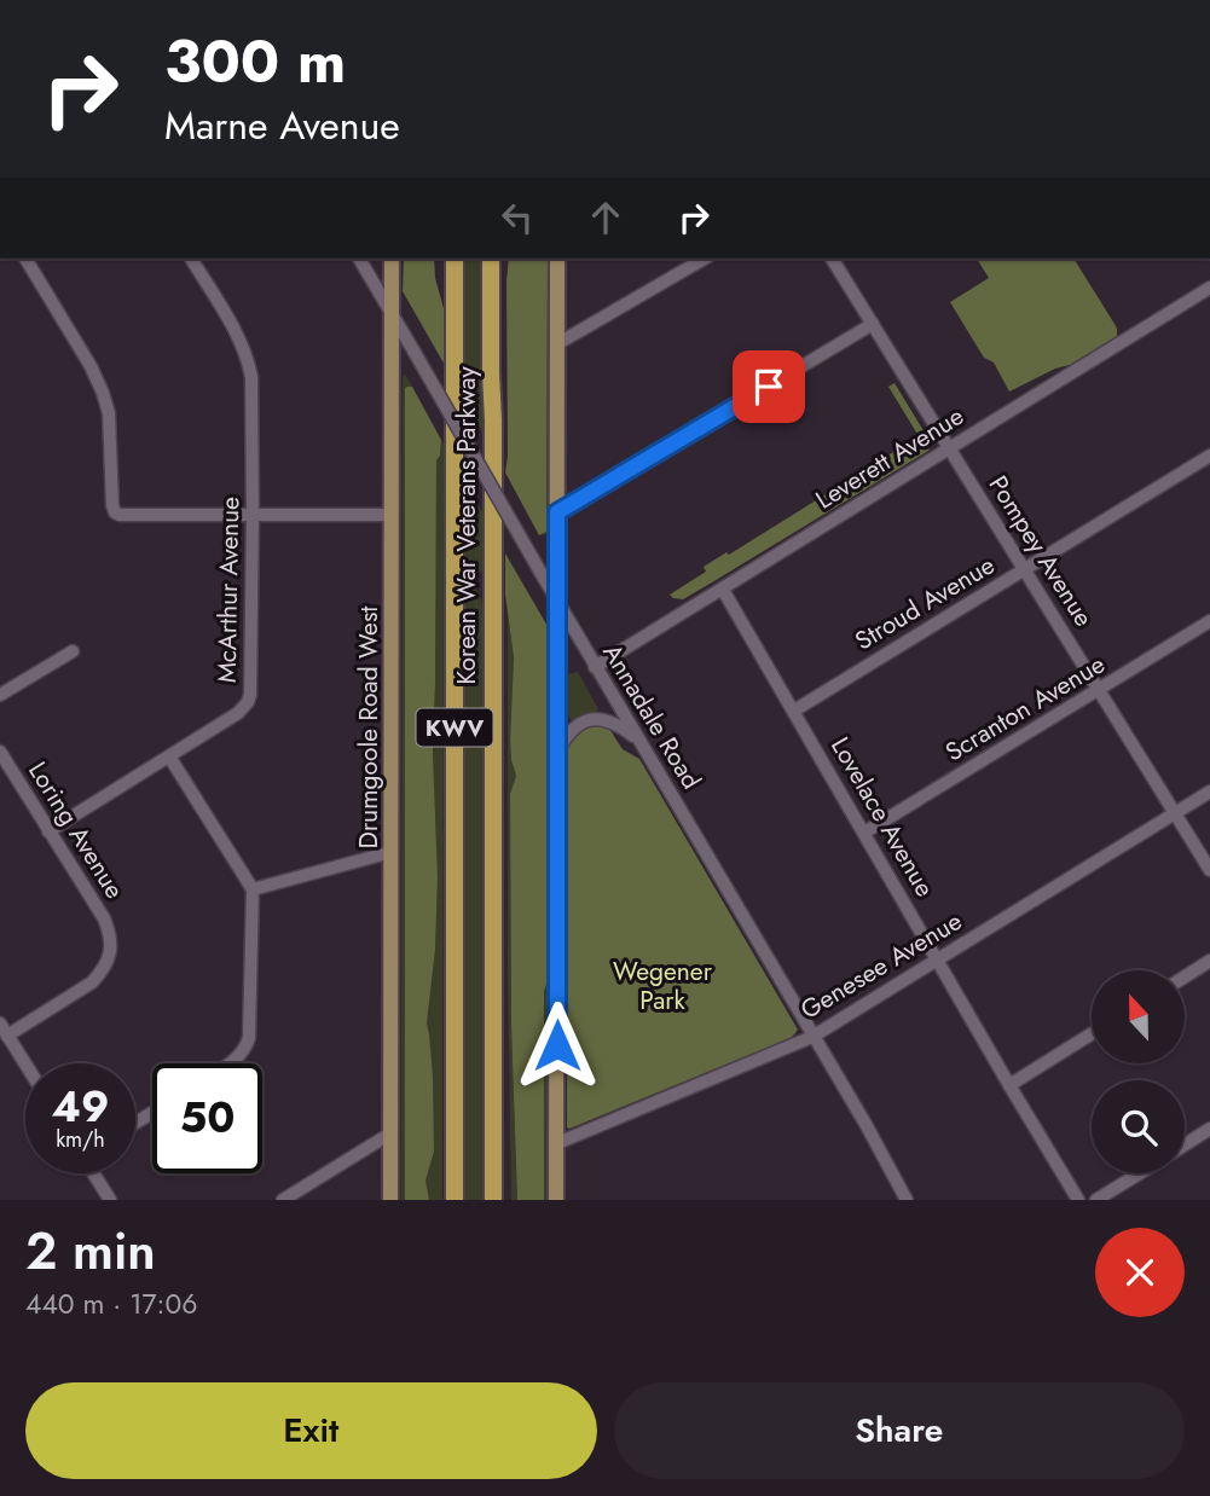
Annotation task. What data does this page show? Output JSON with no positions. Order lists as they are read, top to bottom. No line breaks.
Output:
{"streets":{"highway":["Korean War Veterans Parkway","KWV"],"main road":["Drumgoole Road West"],"street":["Leverett Avenue","Pompey Avenue","McArthur Avenue","Stroud Avenue","Scranton Avenue","Annadale Road","Lovelace Avenue","Loring Avenue","Genesee Avenue"]},"crossings":[["Leverett Avenue","Pompey Avenue"],["Leverett Avenue","Annadale Road"],["Leverett Avenue","Lovelace Avenue"],["Pompey Avenue","Stroud Avenue"],["Pompey Avenue","Scranton Avenue"],["Pompey Avenue","Genesee Avenue"],["McArthur Avenue","Loring Avenue"],["Stroud Avenue","Lovelace Avenue"],["Scranton Avenue","Lovelace Avenue"],["Annadale Road","Drumgoole Road West"],["Annadale Road","Genesee Avenue"],["Lovelace Avenue","Genesee Avenue"]],"parks":["Wegener Park"],"north":"top","page":{"turn":["300 m","Marne Avenue"],"speed":"49 km/h","limit":"50","heading":["2 min","440 m · 17:06"],"buttons":["Exit","Share"]}}
